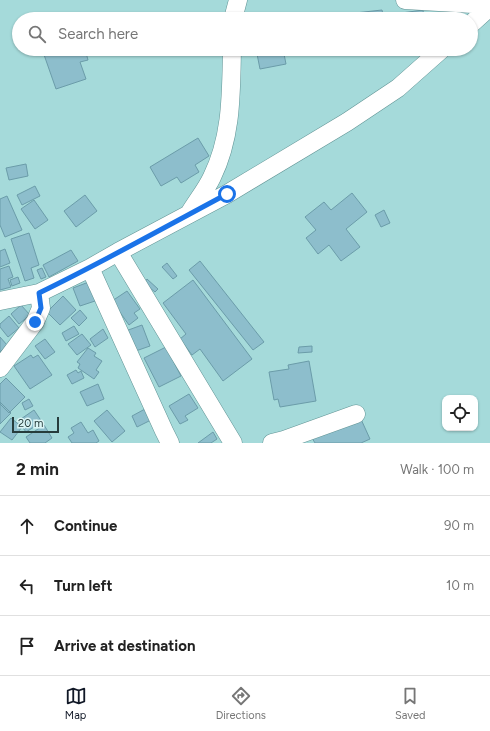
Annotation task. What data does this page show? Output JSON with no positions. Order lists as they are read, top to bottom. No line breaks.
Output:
{"scale_bar":"20 m","page":{"search":"Search here","scale":"20 m","heading":["2 min","Walk · 100 m"],"list":[["Continue","90 m"],["Turn left","10 m"],"Arrive at destination"],"nav":["Map","Directions","Saved"]}}
